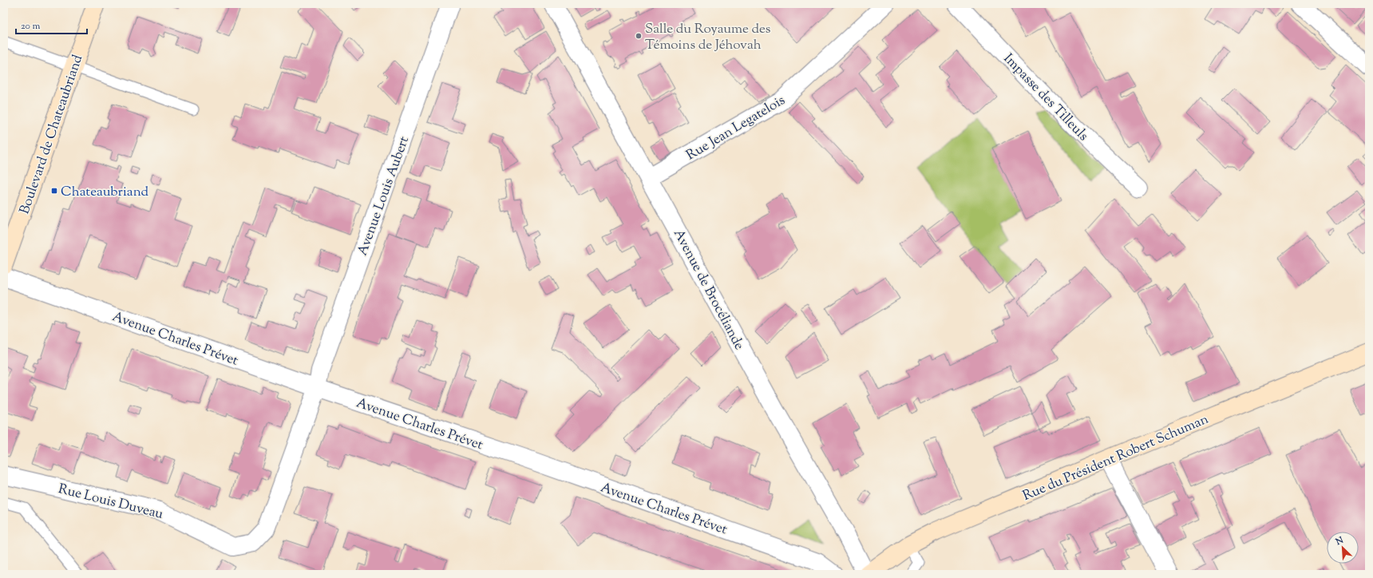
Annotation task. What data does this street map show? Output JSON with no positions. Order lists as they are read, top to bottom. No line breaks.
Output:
{"streets":{"main road":["Boulevard de Chateaubriand","Rue du Président Robert Schuman"],"street":["Impasse des Tilleuls","Rue Jean Legatelois","Avenue Louis Aubert","Avenue de Brocéliande","Avenue Charles Prévet","Rue Louis Duveau"]},"crossings":[["Rue Jean Legatelois","Avenue de Brocéliande"],["Avenue Louis Aubert","Avenue Charles Prévet"],["Avenue Louis Aubert","Rue Louis Duveau"],["Avenue de Brocéliande","Rue du Président Robert Schuman"],["Avenue Charles Prévet","Rue Louis Duveau"]],"places":{"other":["Salle du Royaume des Témoins de Jéhovah"],"transit":["Chateaubriand"]},"scale_bar":"20 m","north":"top left"}
